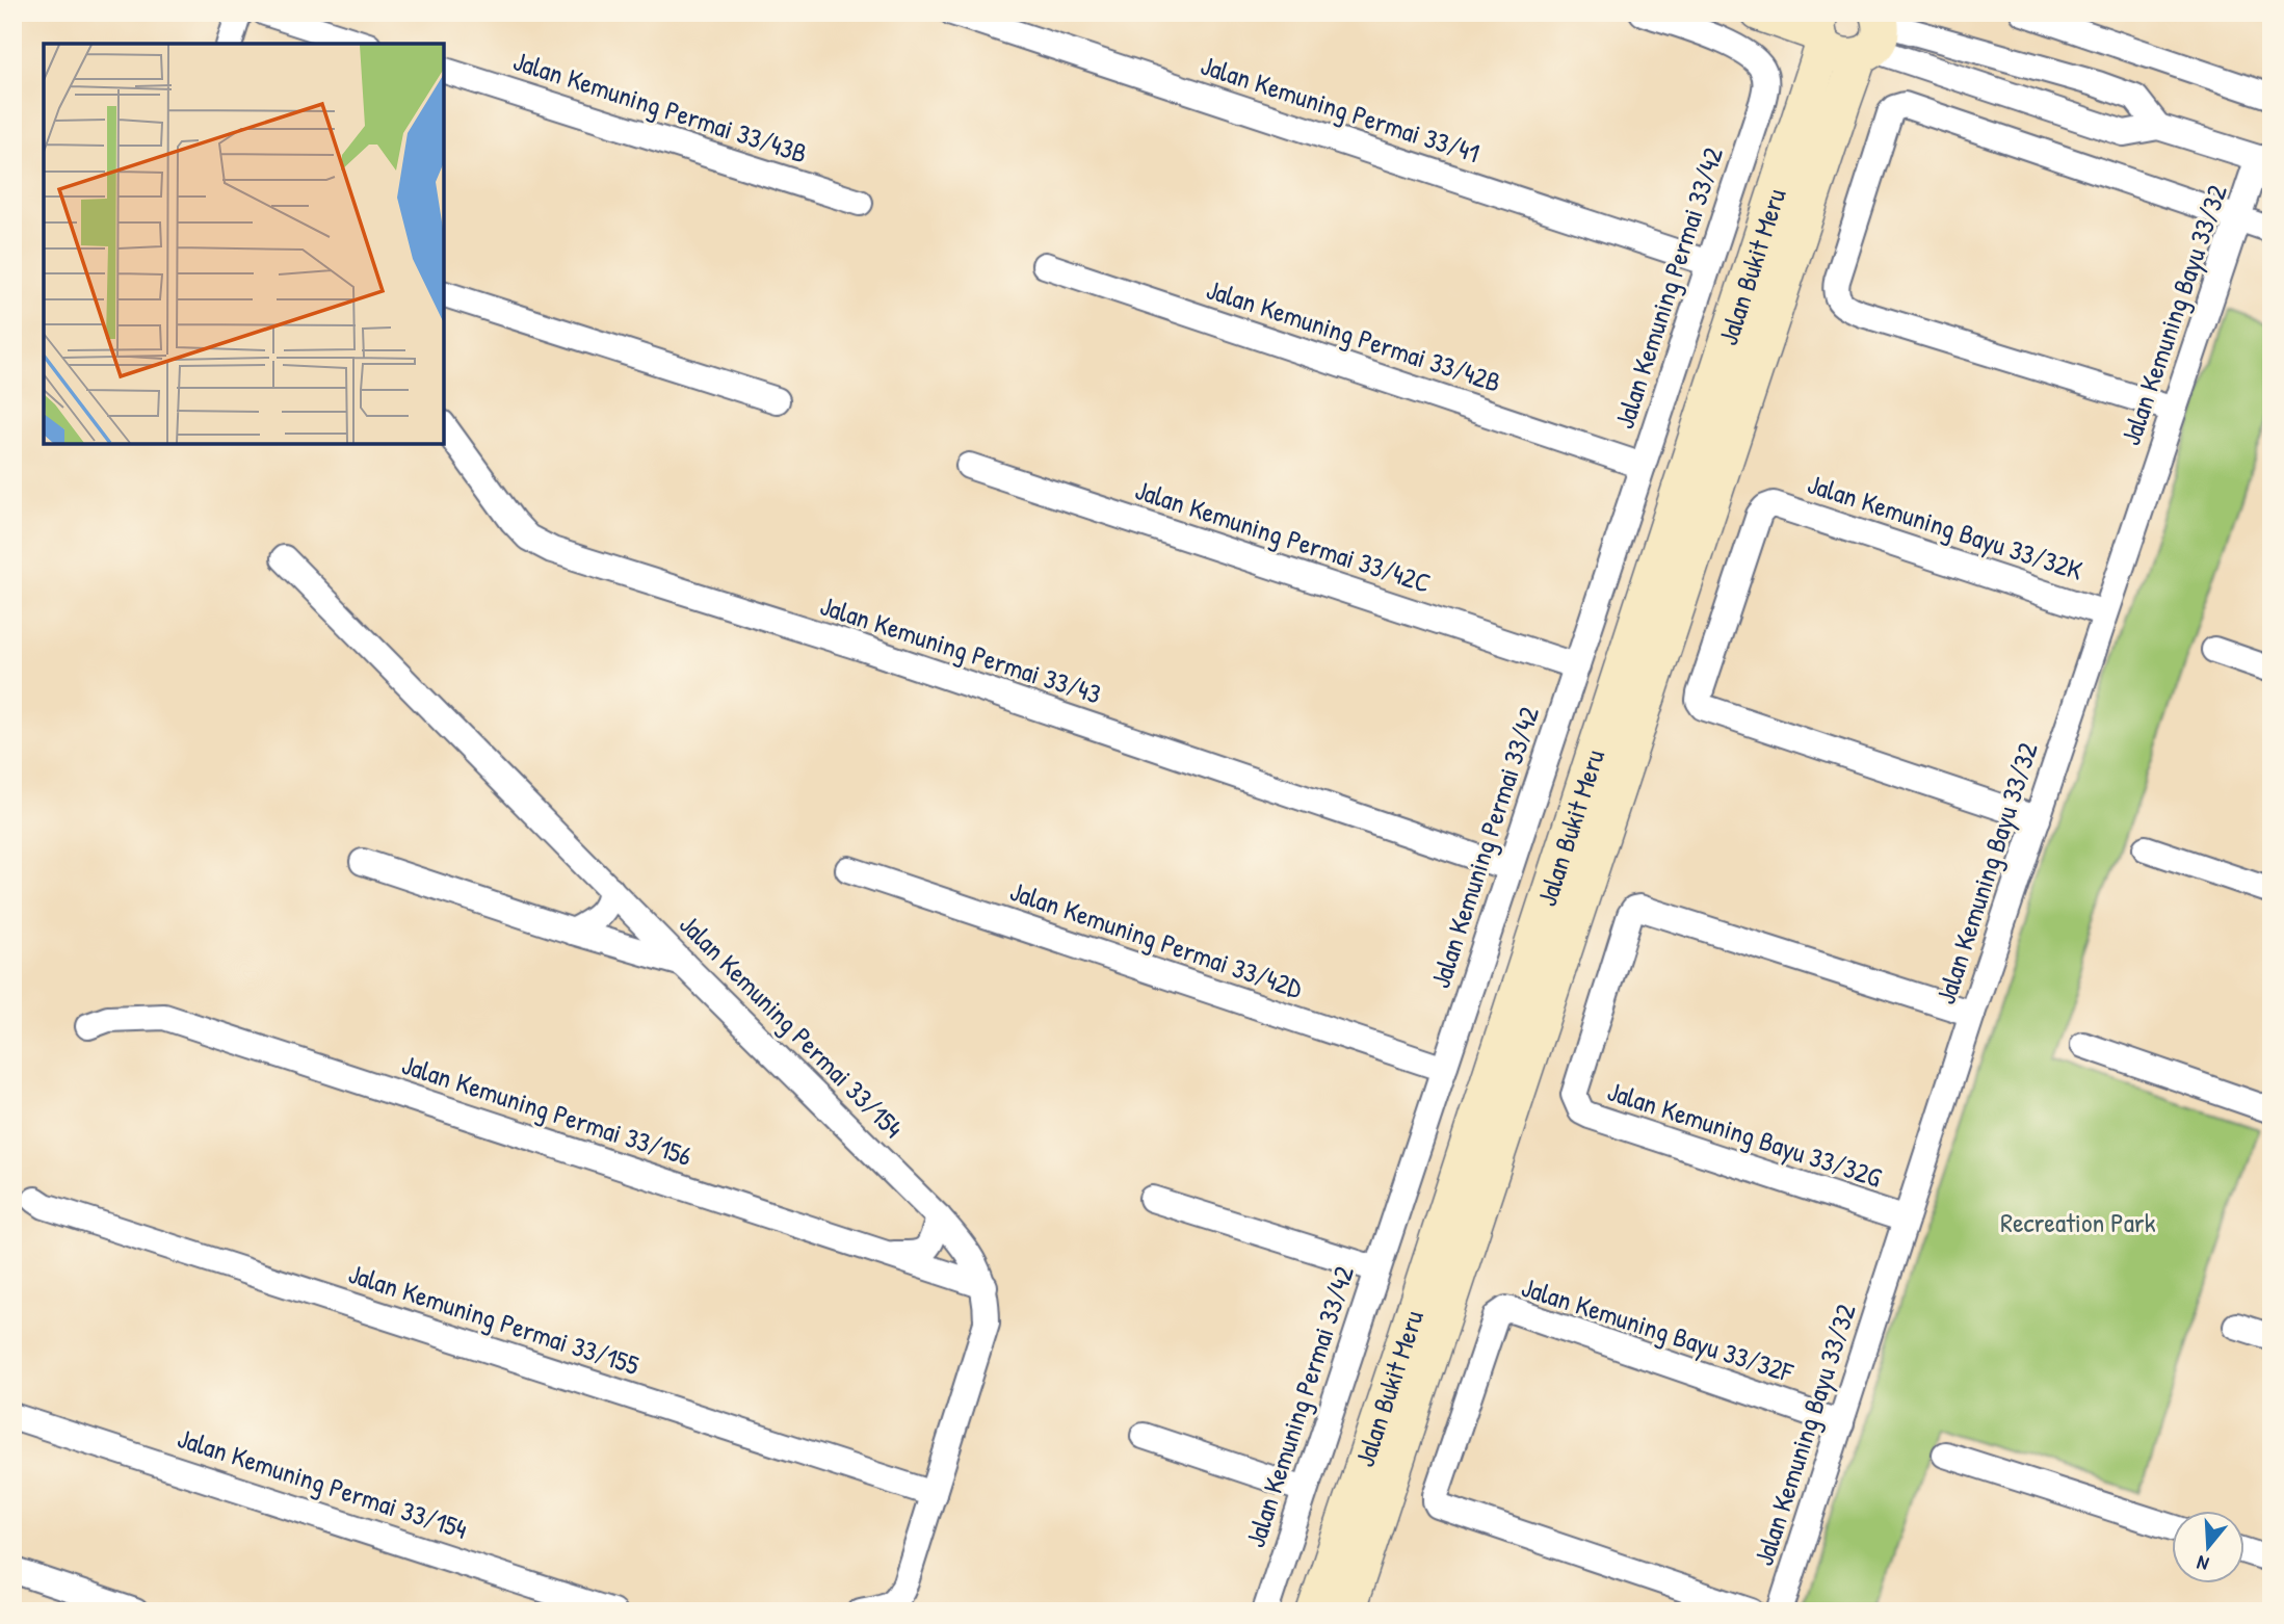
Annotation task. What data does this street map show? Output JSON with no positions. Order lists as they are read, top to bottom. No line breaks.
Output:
{"streets":{"main road":["Jalan Bukit Meru"],"street":["Jalan Kemuning Permai 33/43B","Jalan Kemuning Permai 33/41","Jalan Kemuning Permai 33/42","Jalan Kemuning Bayu 33/32","Jalan Kemuning Permai 33/42B","Jalan Kemuning Bayu 33/32K","Jalan Kemuning Permai 33/42C","Jalan Kemuning Permai 33/43","Jalan Kemuning Permai 33/42D","Jalan Kemuning Permai 33/154","Jalan Kemuning Permai 33/156","Jalan Kemuning Bayu 33/32G","Jalan Kemuning Permai 33/155","Jalan Kemuning Bayu 33/32F"]},"crossings":[["Jalan Kemuning Permai 33/41","Jalan Kemuning Permai 33/42"],["Jalan Kemuning Permai 33/42","Jalan Kemuning Permai 33/42B"],["Jalan Kemuning Permai 33/42","Jalan Kemuning Permai 33/42C"],["Jalan Kemuning Permai 33/42","Jalan Kemuning Permai 33/43"],["Jalan Kemuning Permai 33/42","Jalan Kemuning Permai 33/42D"],["Jalan Kemuning Bayu 33/32","Jalan Kemuning Bayu 33/32K"],["Jalan Kemuning Bayu 33/32","Jalan Kemuning Bayu 33/32G"],["Jalan Kemuning Bayu 33/32","Jalan Kemuning Bayu 33/32F"],["Jalan Kemuning Permai 33/154","Jalan Kemuning Permai 33/156"],["Jalan Kemuning Permai 33/154","Jalan Kemuning Permai 33/155"]],"parks":["Recreation Park"],"north":"bottom"}
